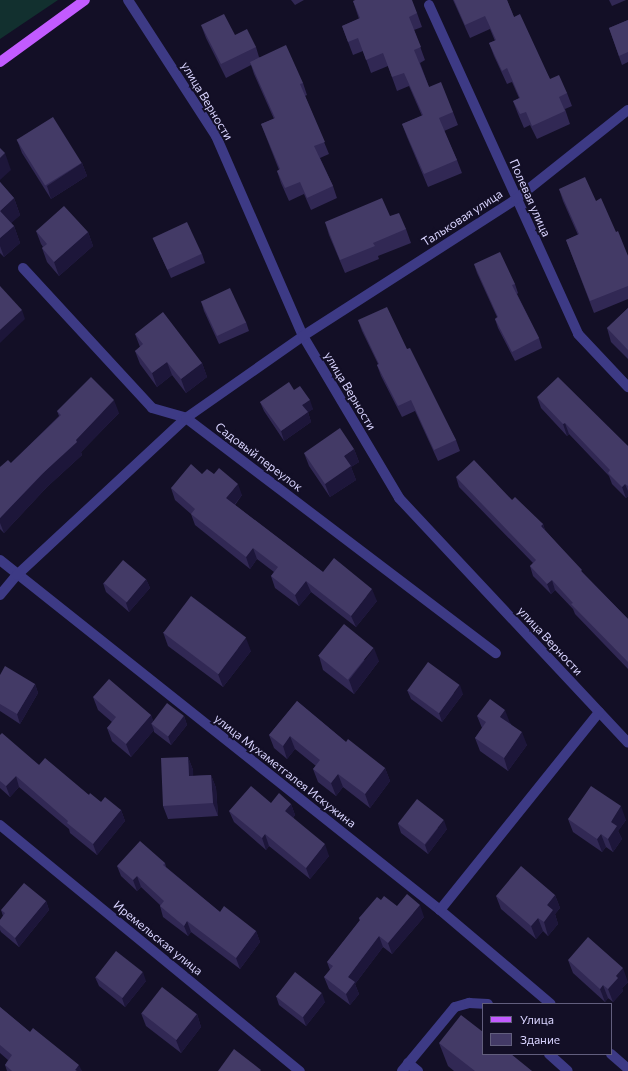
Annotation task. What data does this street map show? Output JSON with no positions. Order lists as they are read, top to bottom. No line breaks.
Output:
{"streets":{"street":["улица Верности","Полевая улица","Тальковая улица","Садовый переулок","улица Мухаметгалея Искужина","Иремельская улица"]},"crossings":[["улица Верности","Тальковая улица"],["Полевая улица","Тальковая улица"],["Тальковая улица","Садовый переулок"],["Тальковая улица","улица Мухаметгалея Искужина"]],"legend":["Улица","Здание"]}
